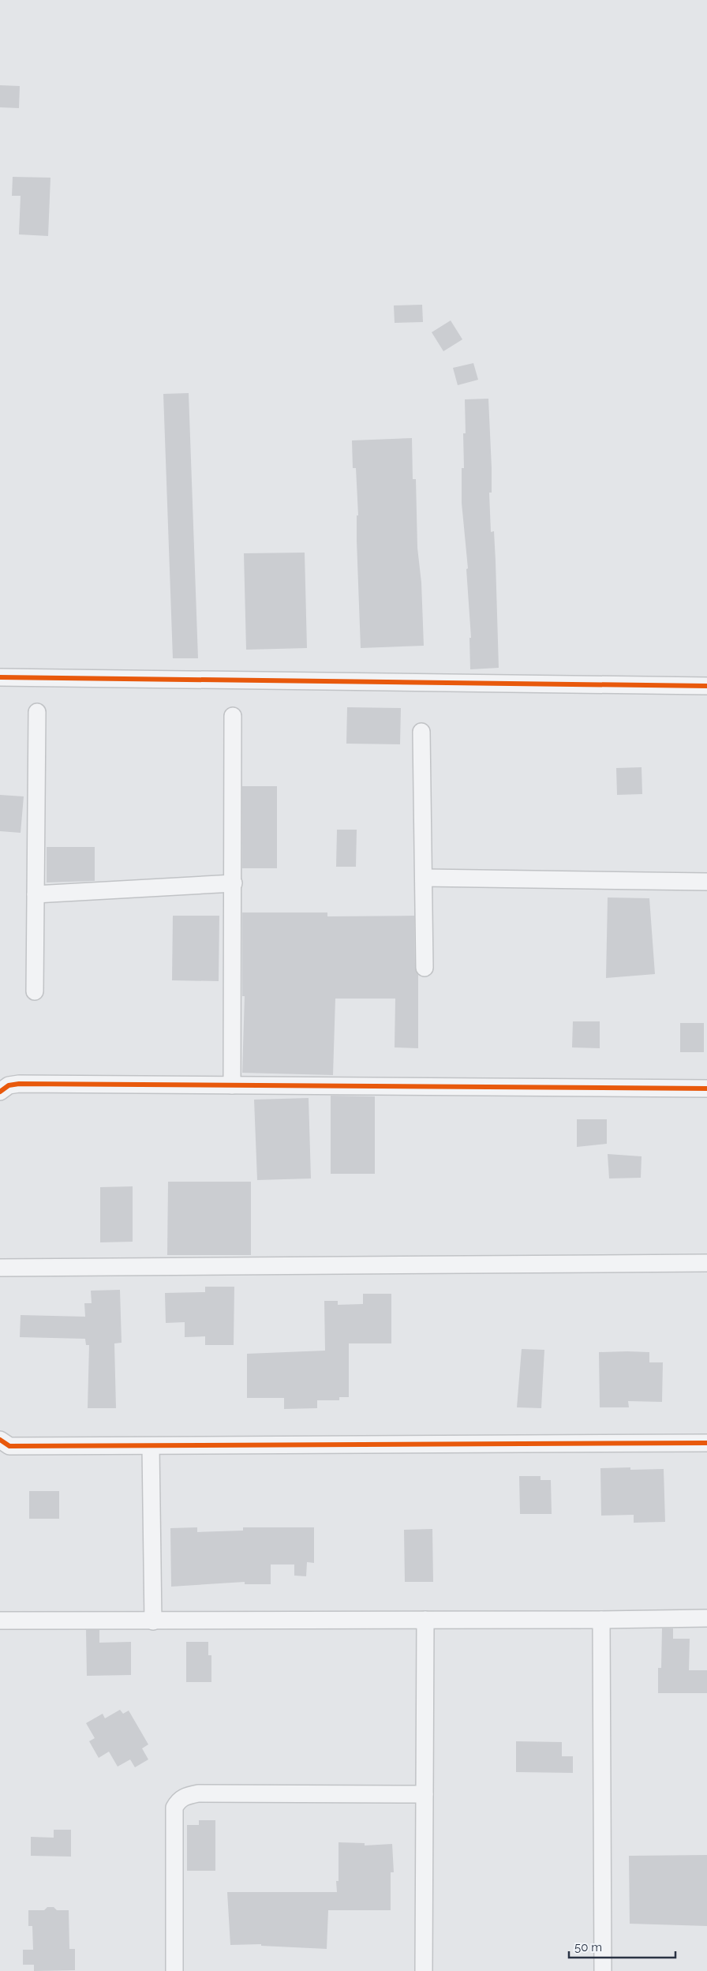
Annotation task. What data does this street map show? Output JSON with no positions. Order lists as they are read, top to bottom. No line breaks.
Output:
{"scale_bar":"50 m"}
